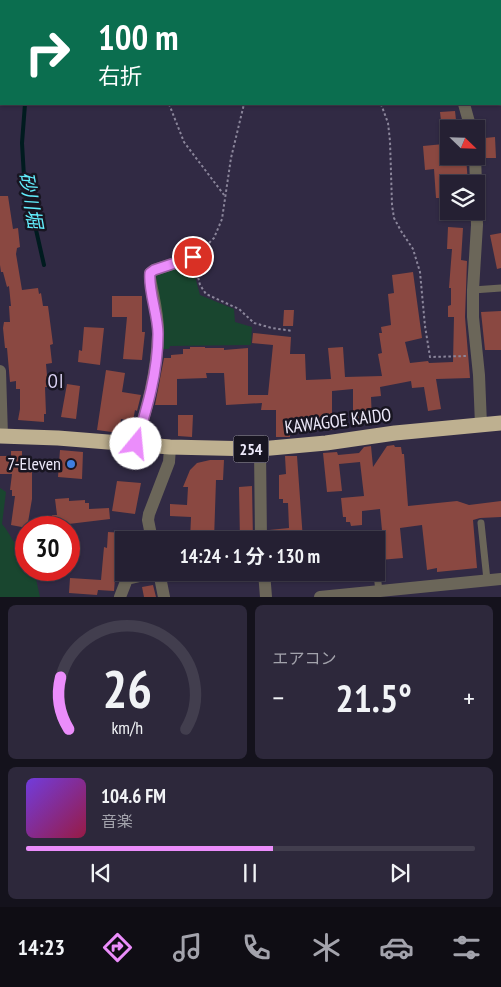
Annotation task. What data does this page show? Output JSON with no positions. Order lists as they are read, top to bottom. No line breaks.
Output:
{"streets":{"highway":["KAWAGOE KAIDO","254"]},"districts":["OI"],"water":["砂川堀"],"places":["7-Eleven"],"north":"bottom right","page":{"turn":["100 m","右折"],"limit":"30","trip":"14:24 · 1 分 · 130 m","tile":"エアコン","heat":["−","21.5°","+"],"song":["104.6 FM","音楽"],"tabs":"14:23","gauge":["26","km/h"]}}
